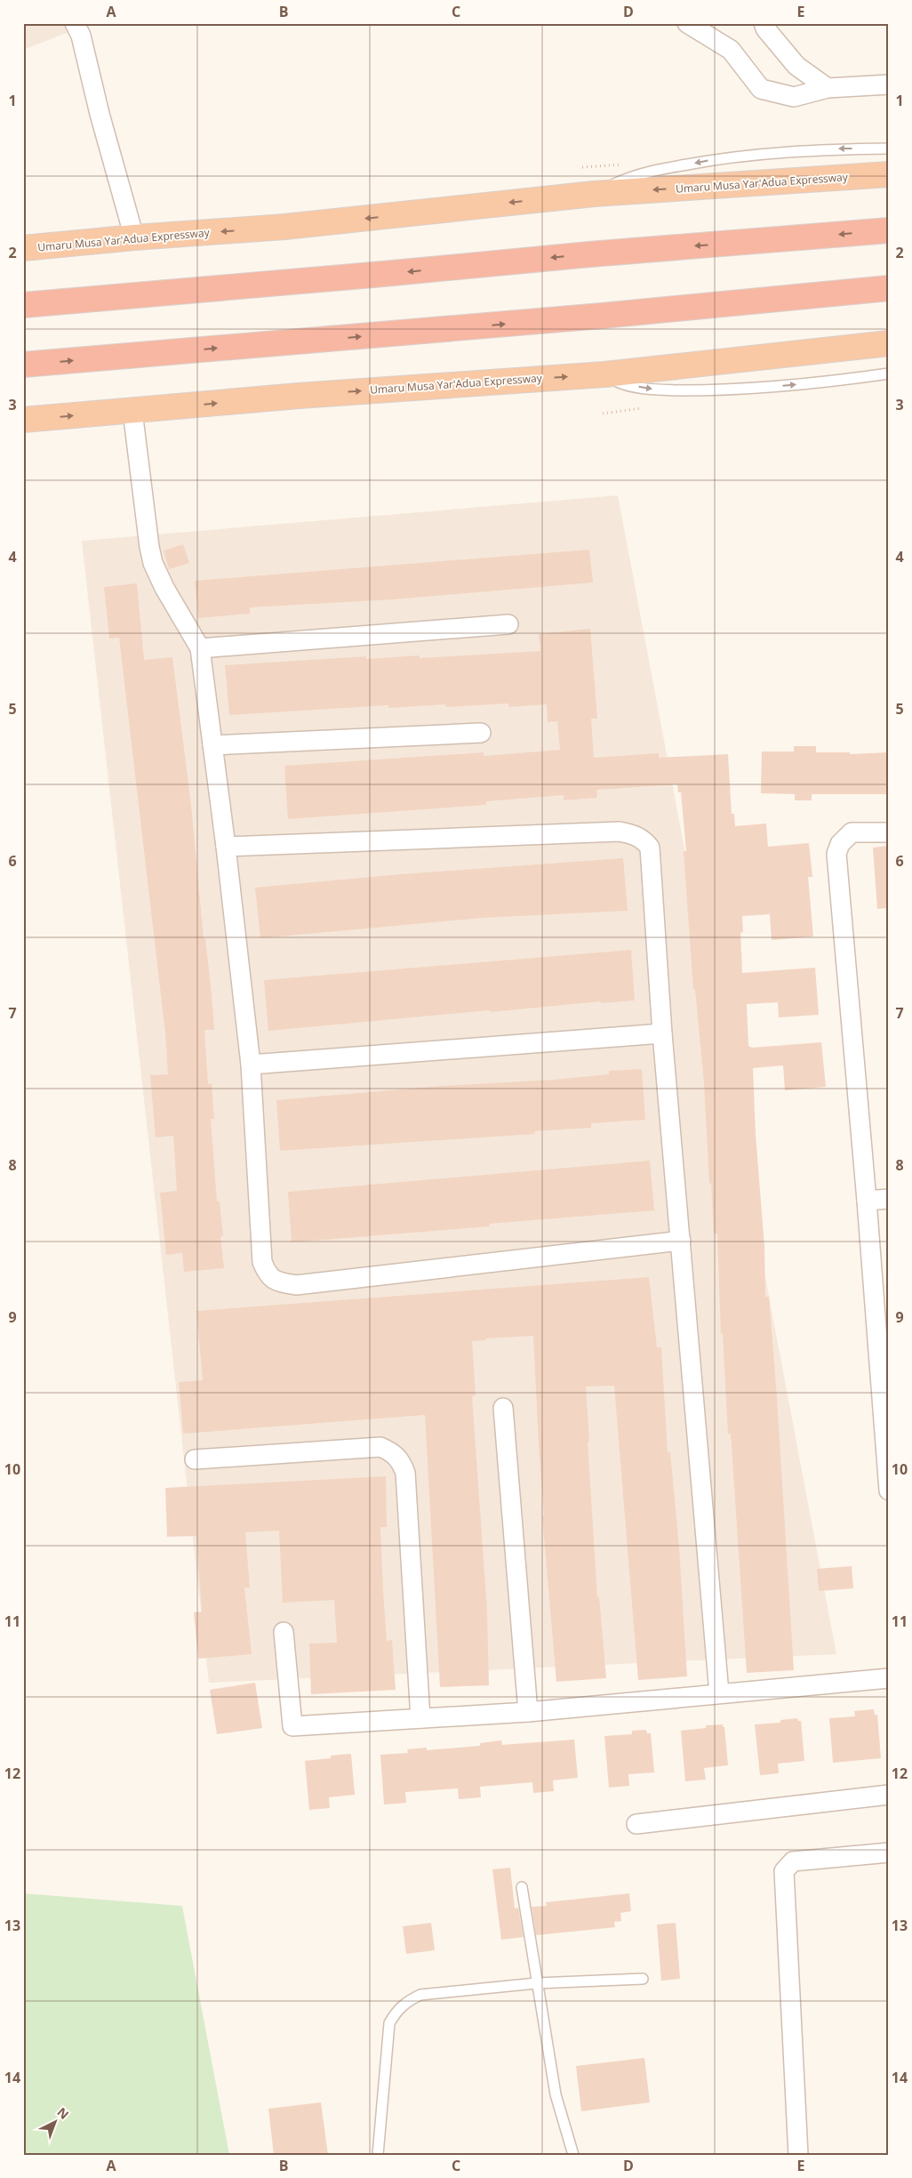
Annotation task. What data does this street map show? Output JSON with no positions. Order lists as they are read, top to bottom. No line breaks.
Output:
{"streets":{"highway":["Umaru Musa Yar'Adua Expressway"]},"north":"top right","grid":{"columns":["A","B","C","D","E"],"rows":["1","2","3","4","5","6","7","8","9","10","11","12","13","14"]}}
